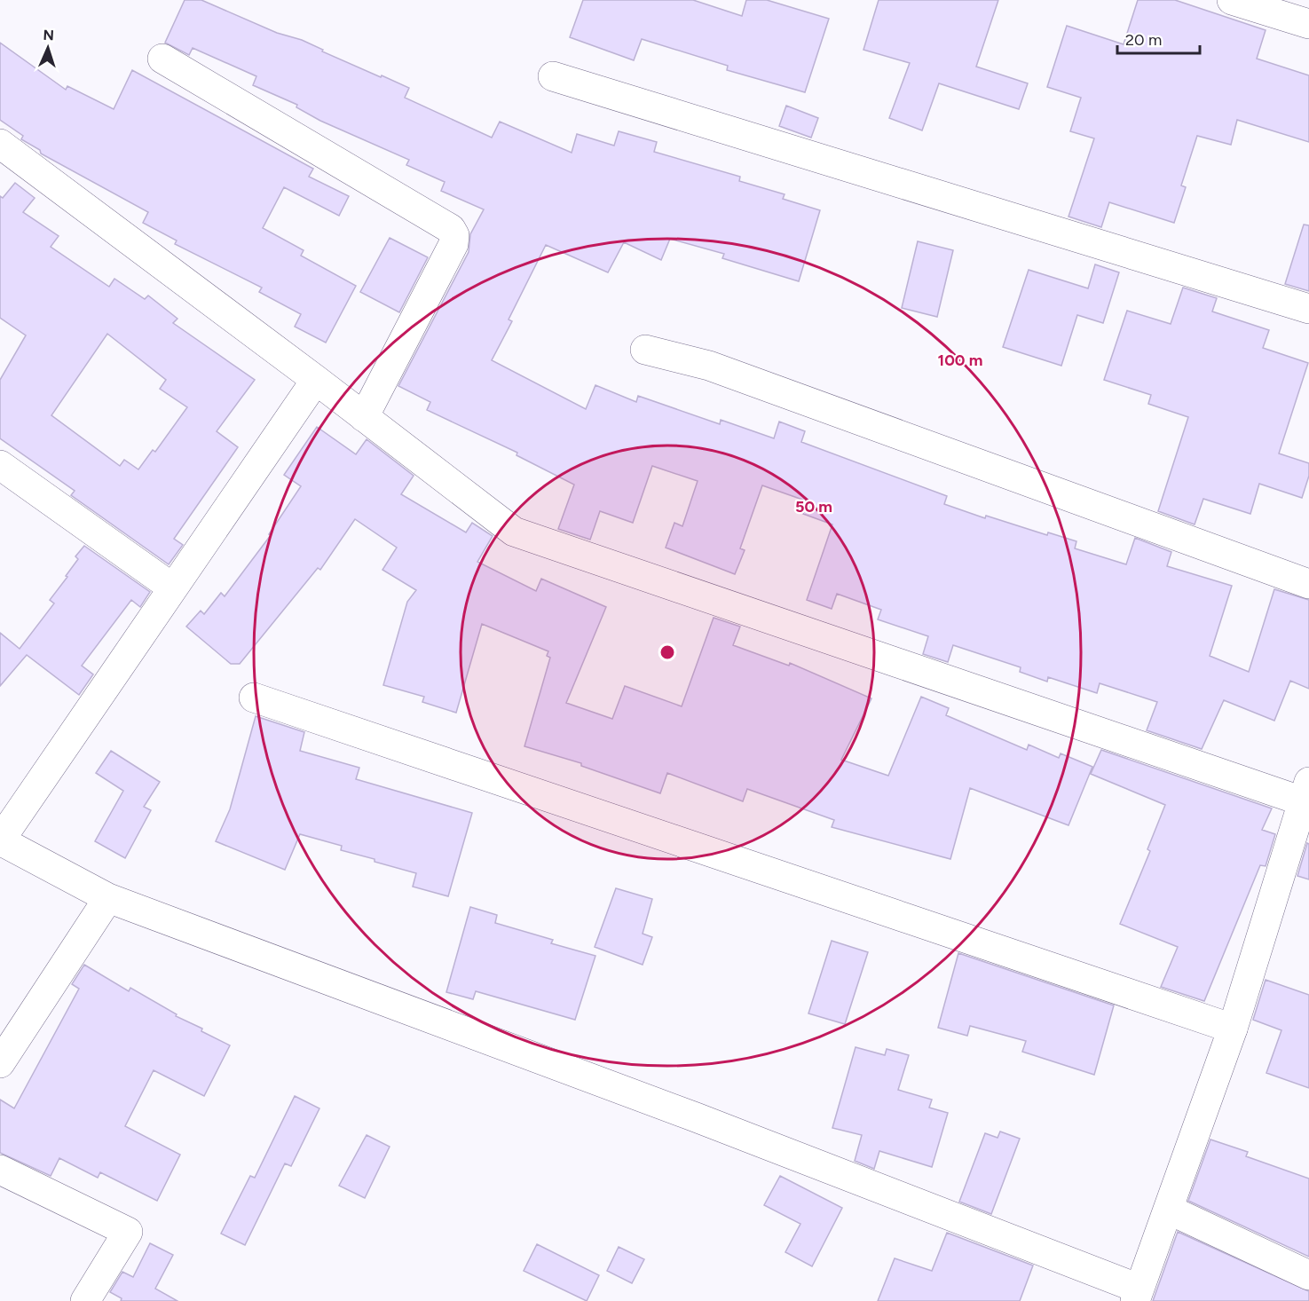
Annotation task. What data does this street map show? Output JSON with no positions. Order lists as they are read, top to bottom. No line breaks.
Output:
{"scale_bar":"20 m","north":"top","rings":["100 m","50 m"]}
